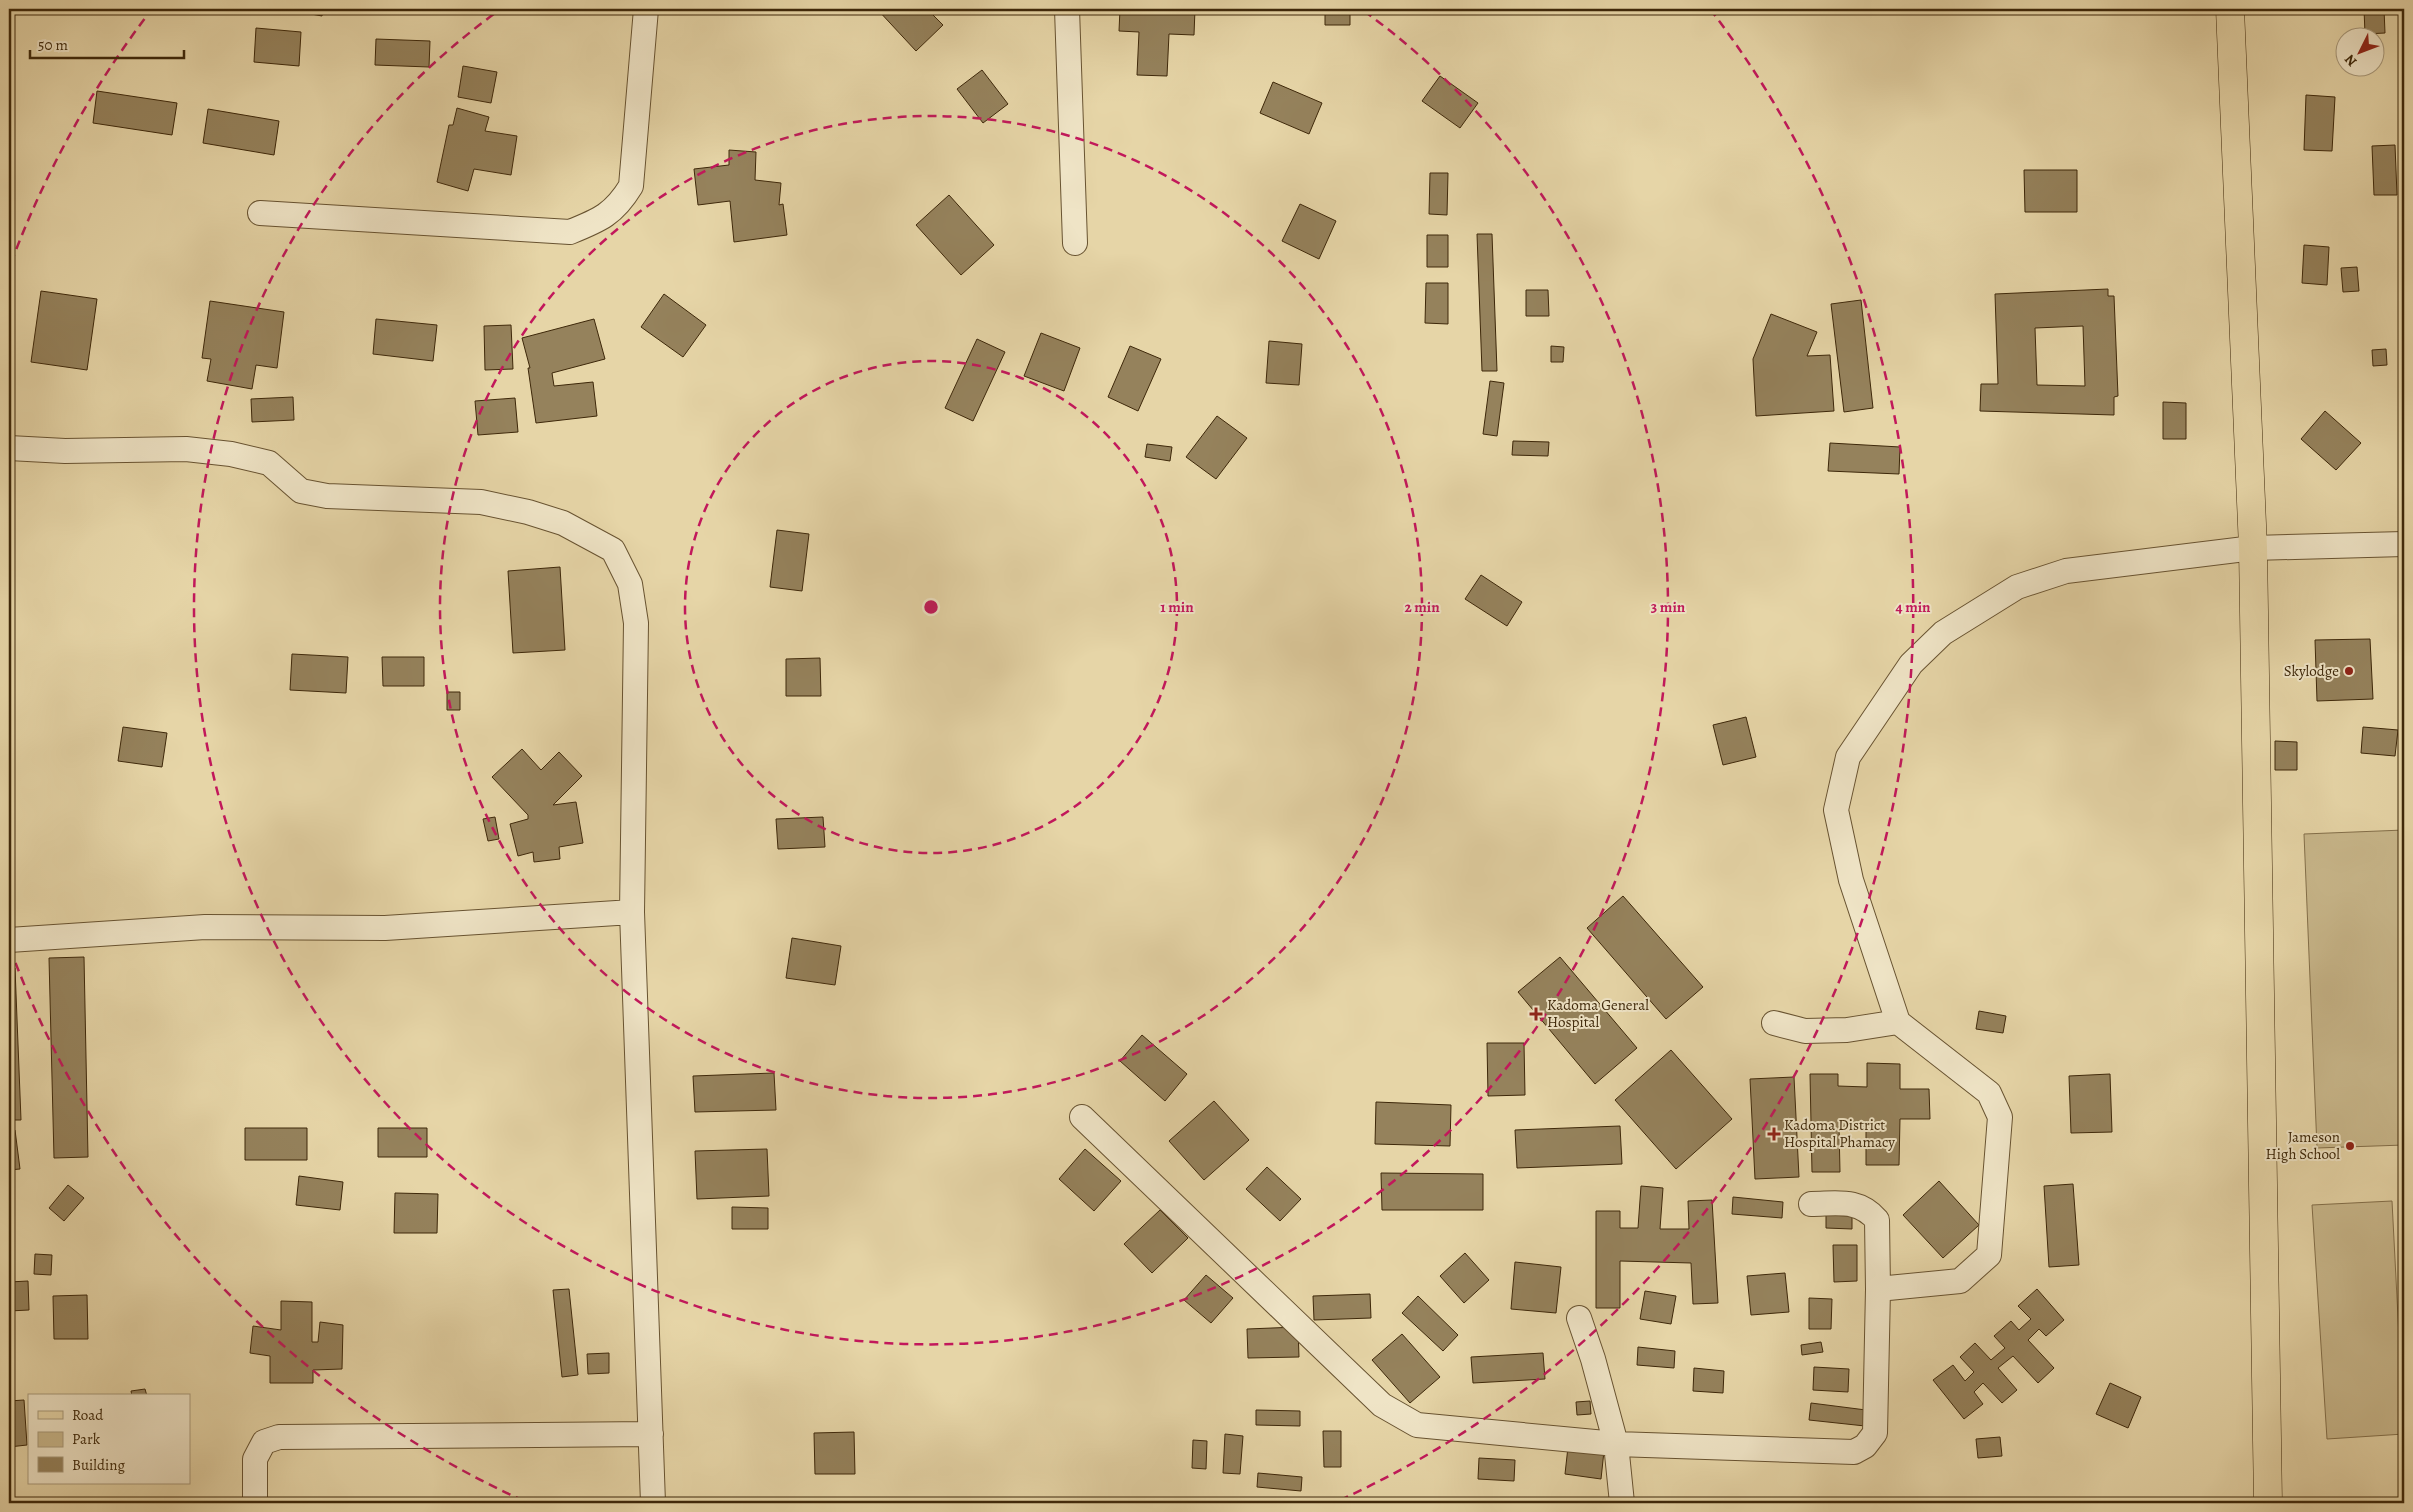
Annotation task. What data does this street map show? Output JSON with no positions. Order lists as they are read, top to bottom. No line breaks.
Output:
{"places":{"other":["Skylodge","Jameson High School"],"health":["Kadoma General Hospital","Kadoma District Hospital Phamacy"]},"legend":["Road","Park","Building"],"scale_bar":"50 m","north":"bottom left","rings":["1 min","2 min","3 min","4 min"]}
